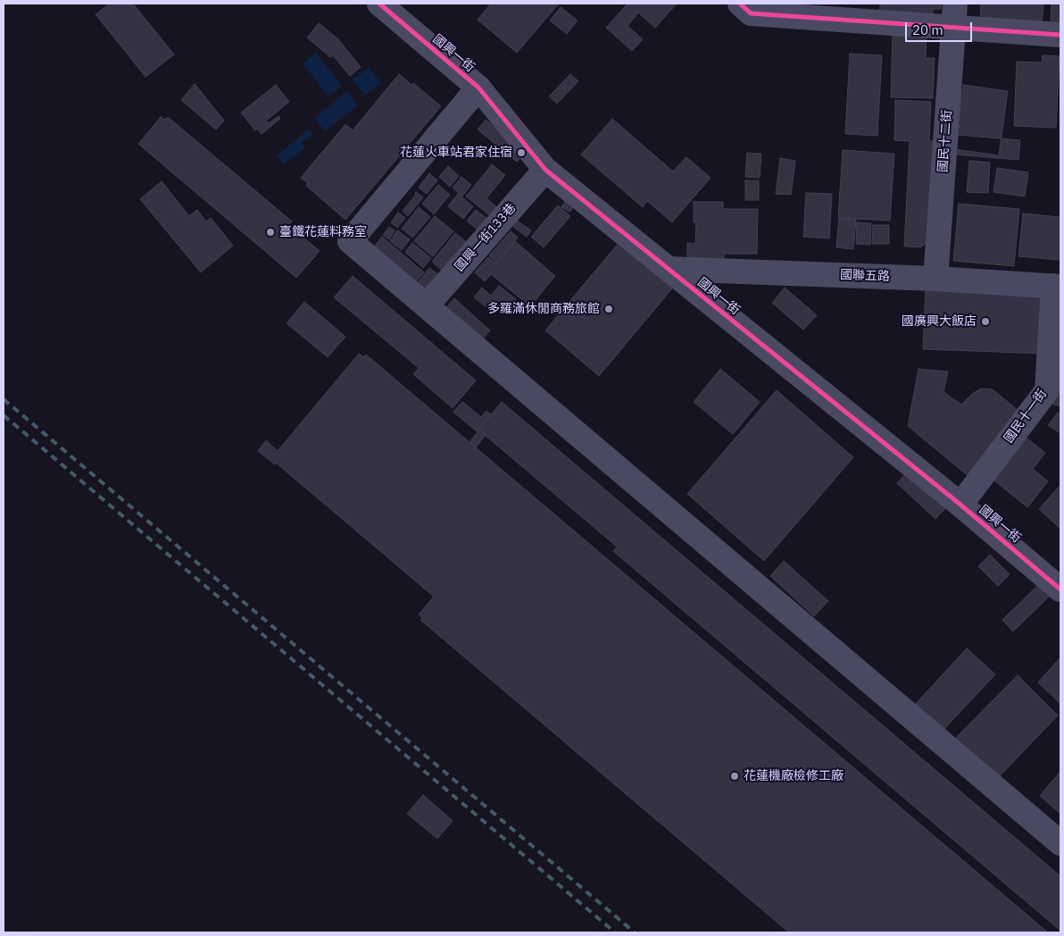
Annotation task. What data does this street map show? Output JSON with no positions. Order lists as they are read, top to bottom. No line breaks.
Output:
{"streets":{"street":["國興一街","國民十二街","國興一街133巷","國聯五路","國民十一街"]},"crossings":[["國興一街","國興一街133巷"],["國興一街","國聯五路"],["國興一街","國民十一街"],["國民十二街","國聯五路"],["國聯五路","國民十一街"]],"places":["花蓮火車站君家住宿","臺鐵花蓮料務室","多羅滿休閒商務旅館","國廣興大飯店","花蓮機廠檢修工廠"],"scale_bar":"20 m"}
